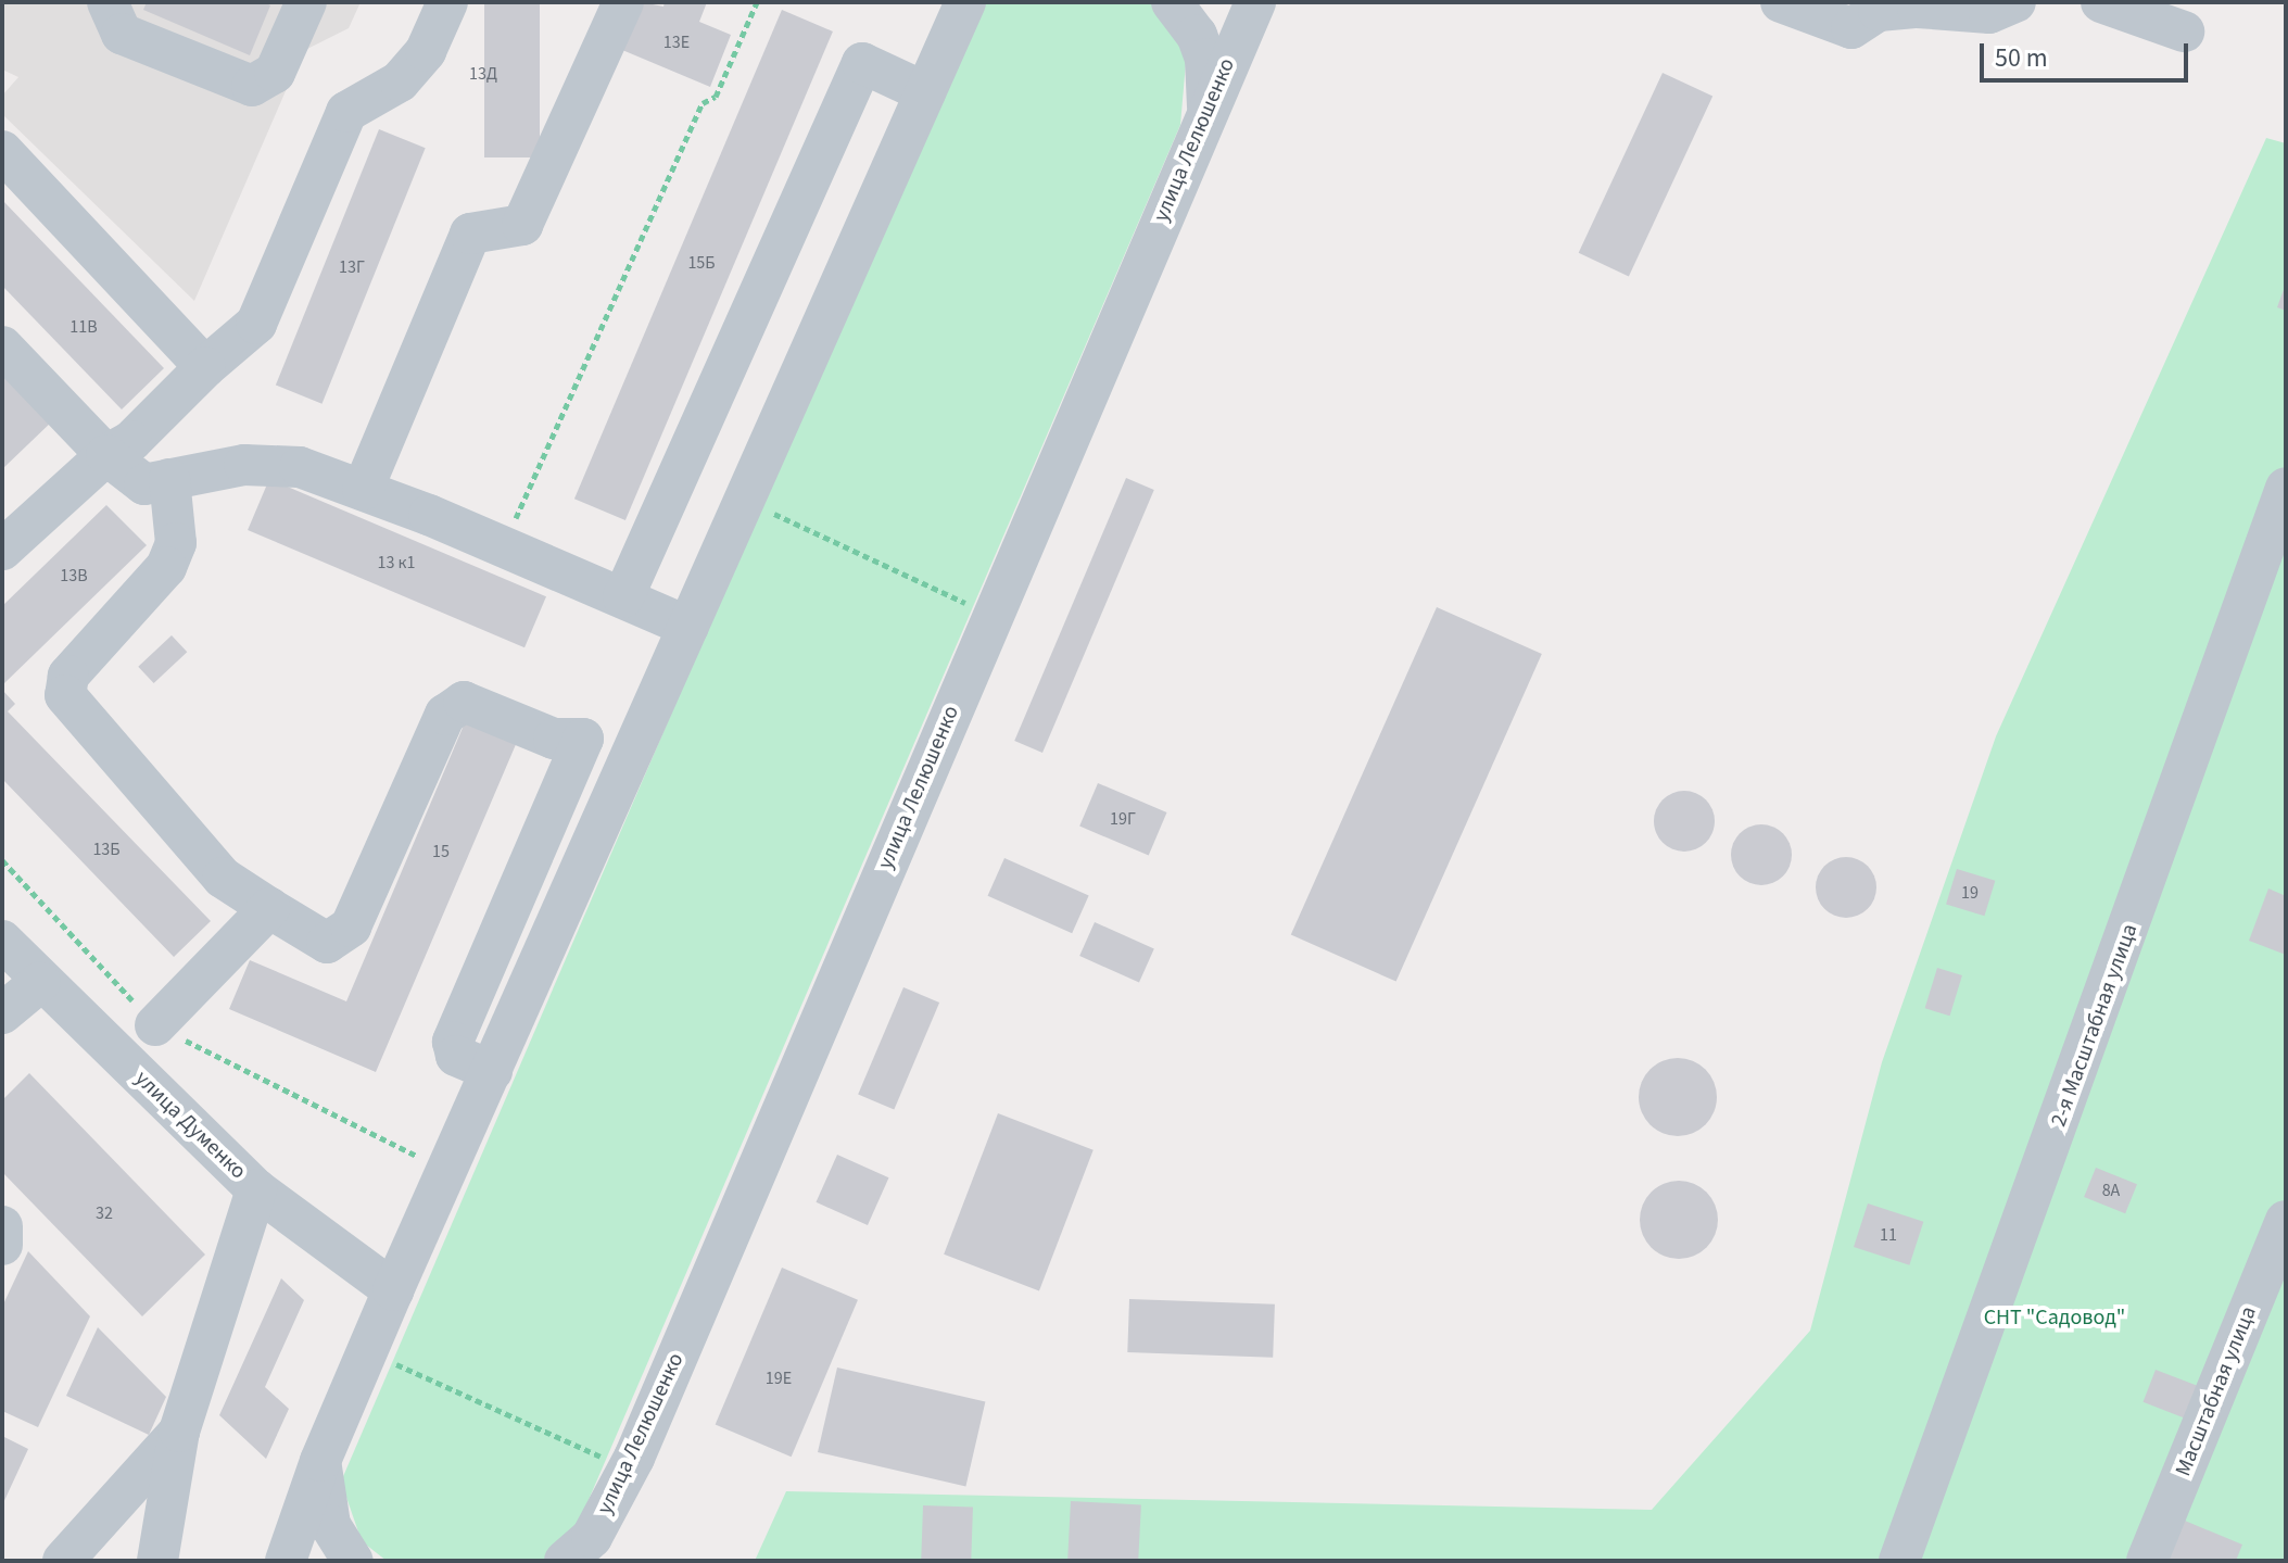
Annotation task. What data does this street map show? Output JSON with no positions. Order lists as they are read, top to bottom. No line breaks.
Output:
{"streets":{"street":["улица Лелюшенко","2-я Масштабная улица","улица Думенко","Масштабная улица"]},"parks":["СНТ \"Садовод\""],"house_numbers":["13Е","13Д","15Б","13Г","11В","13 к1","13В","19Г","13Б","15","19","8А","32","11","19Е"],"scale_bar":"50 m"}
